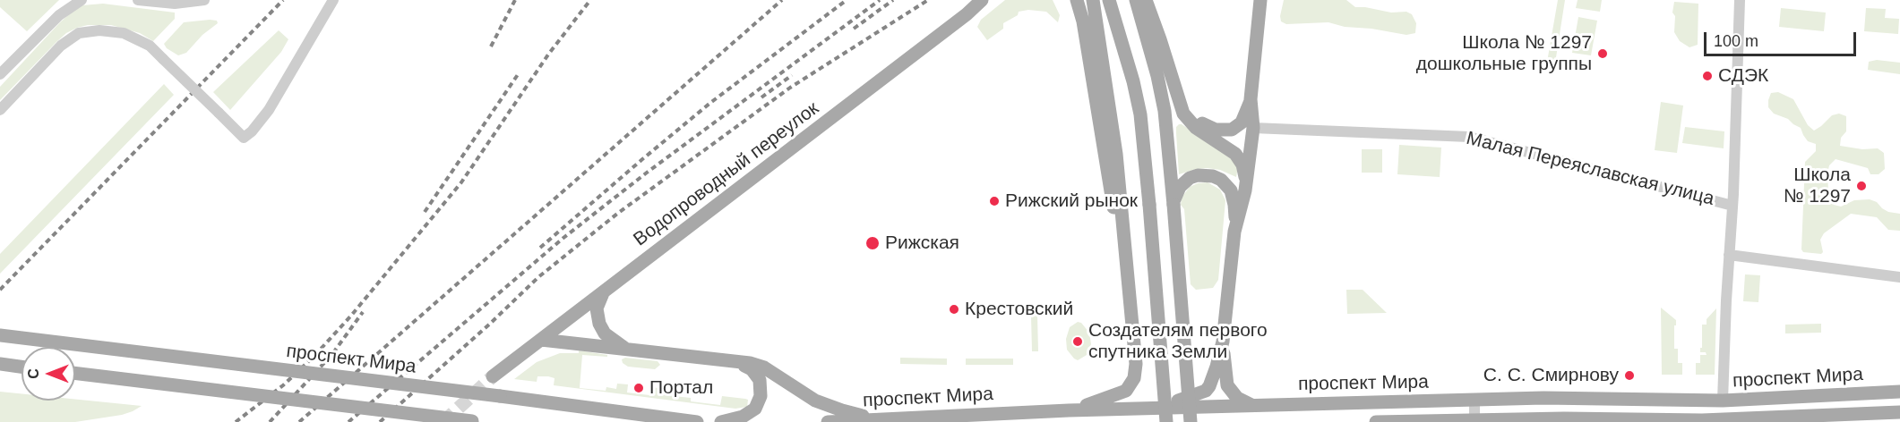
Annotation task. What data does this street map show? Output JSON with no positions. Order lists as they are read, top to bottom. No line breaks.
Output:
{"streets":{"main road":["Водопроводный переулок","проспект Мира"],"street":["Малая Переяславская улица"]},"places":["Школа № 1297 дошкольные группы","СДЭК","Школа № 1297","Рижский рынок","Рижская","Крестовский","Создателям первого спутника Земли","С. С. Смирнову","Портал"],"scale_bar":"100 m","north":"left"}
